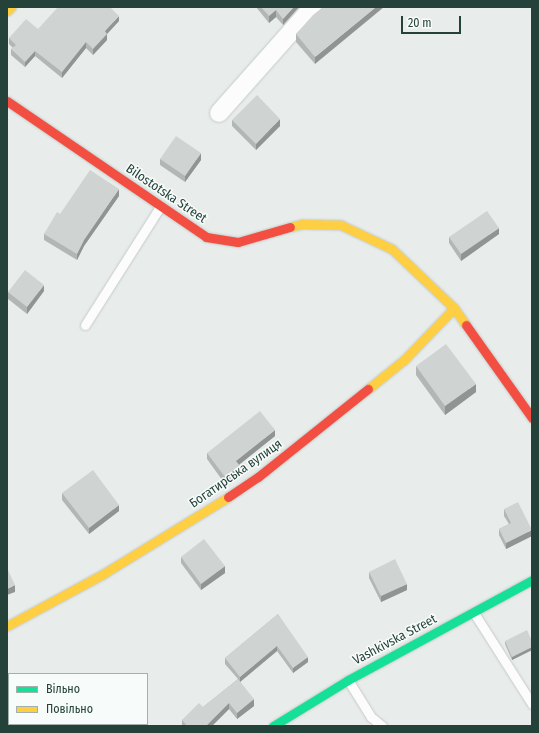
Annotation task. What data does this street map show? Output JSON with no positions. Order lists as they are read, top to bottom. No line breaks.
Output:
{"streets":{"street":["Bilostotska Street","Богатирська вулиця","Vashkivska Street"]},"crossings":[["Bilostotska Street","Богатирська вулиця"]],"legend":["Вільно","Повільно"],"scale_bar":"20 m"}
